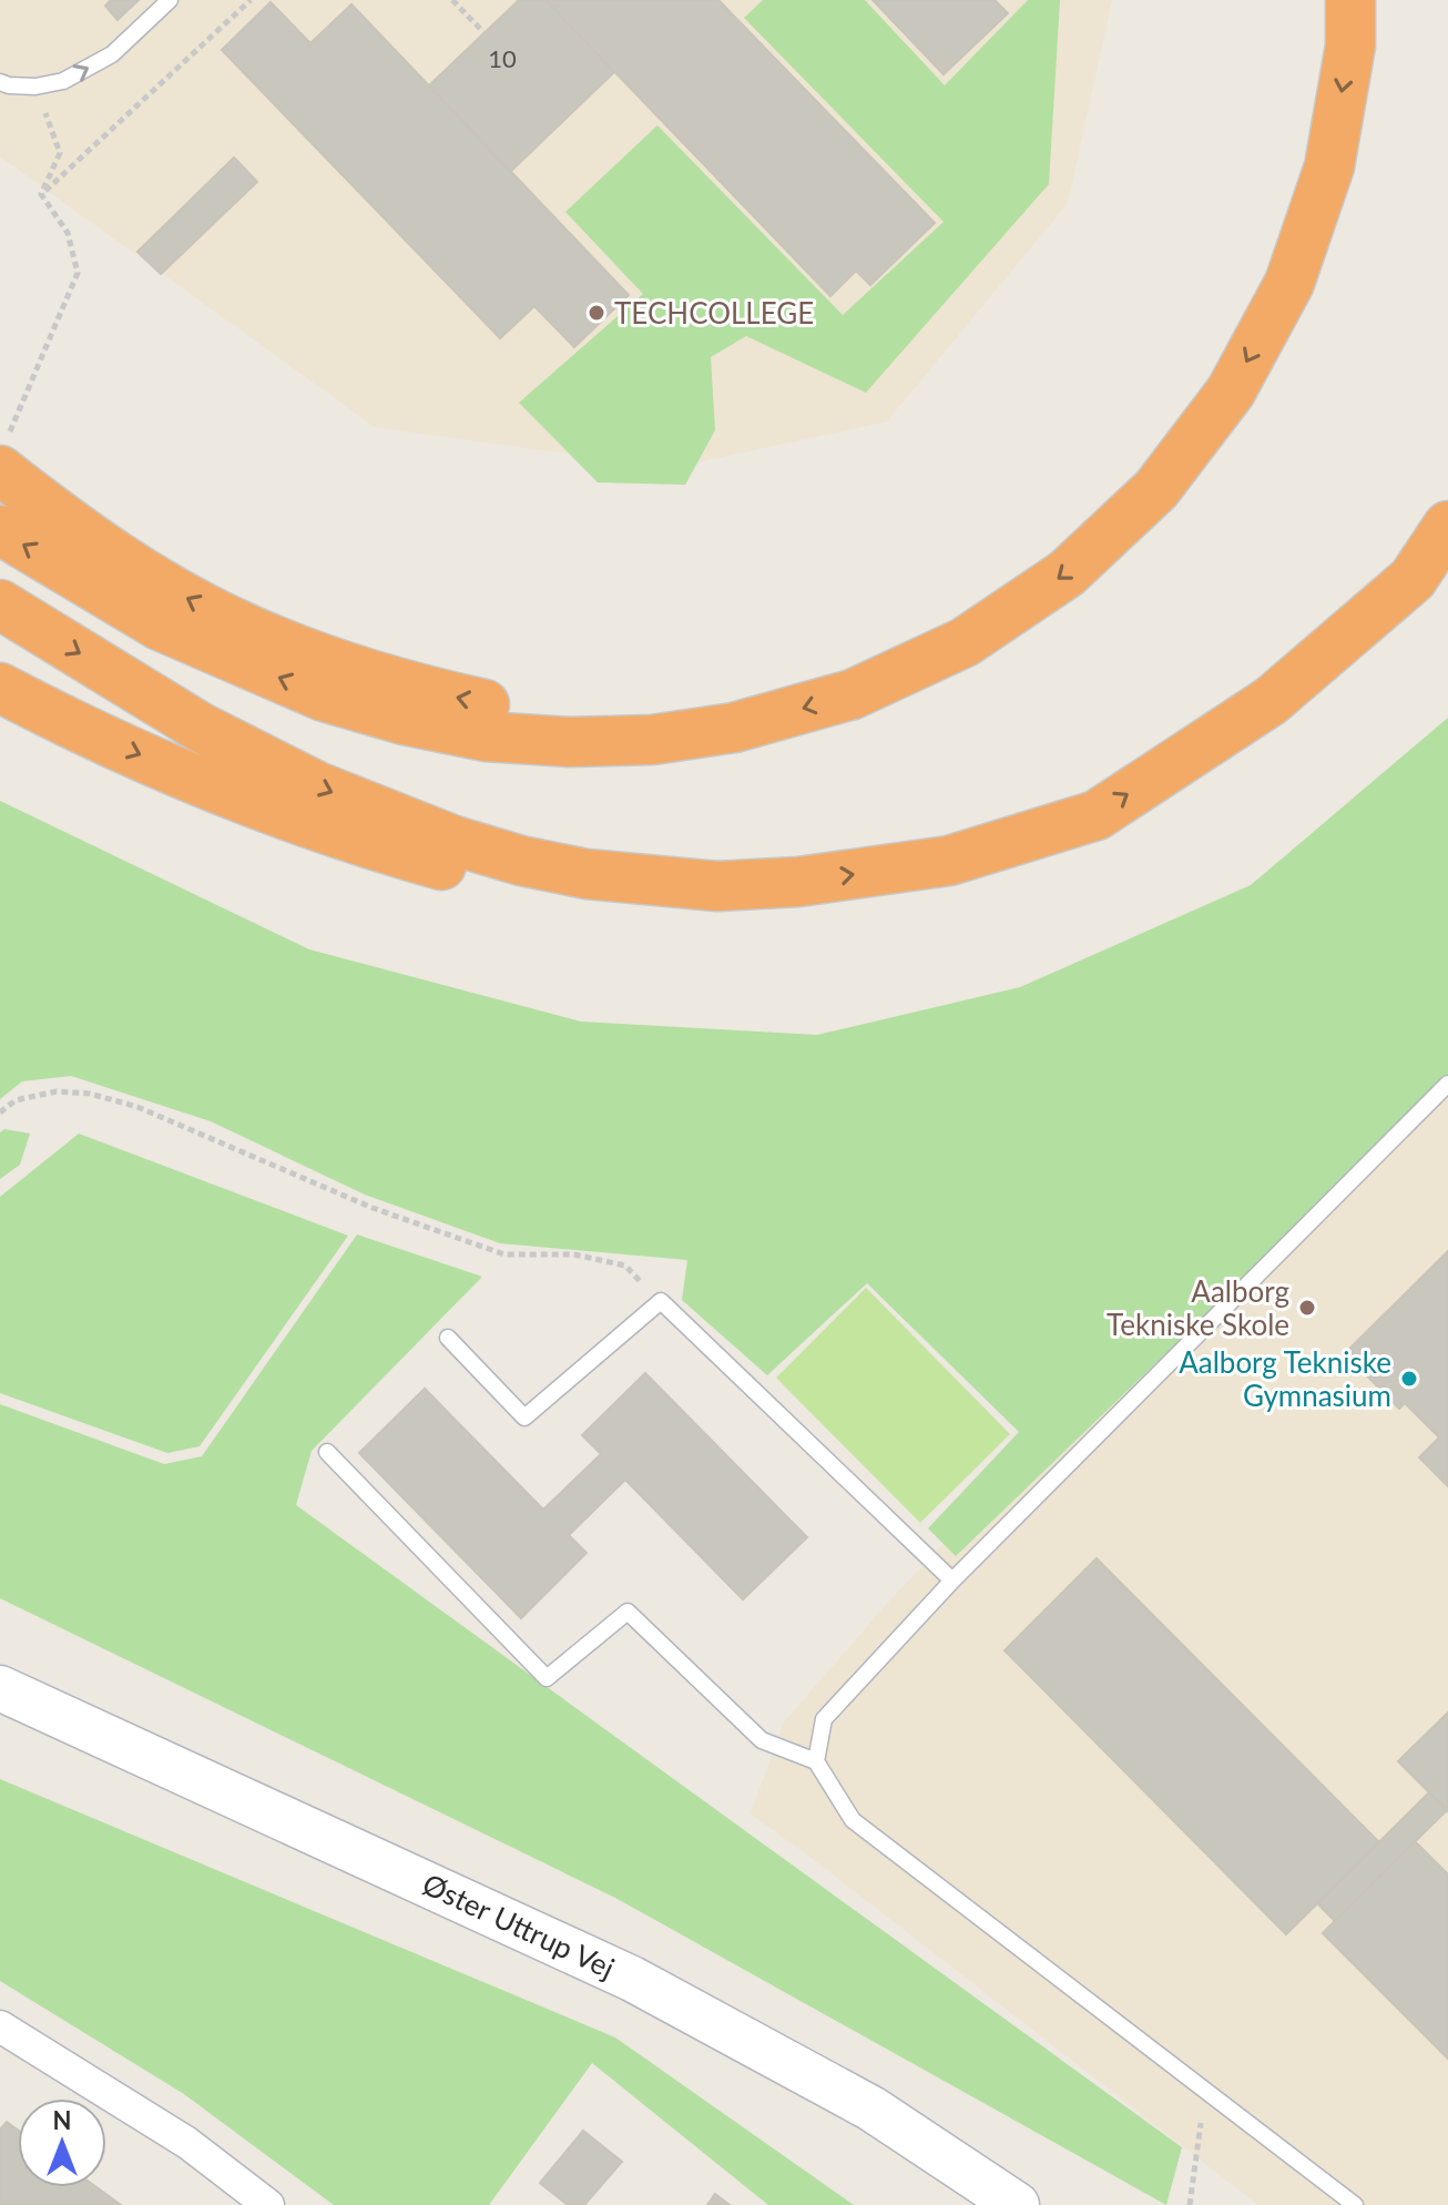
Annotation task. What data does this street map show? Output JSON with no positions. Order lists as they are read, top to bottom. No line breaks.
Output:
{"streets":{"street":["Øster Uttrup Vej"]},"places":["TECHCOLLEGE","Aalborg Tekniske Skole","Aalborg Tekniske Gymnasium"],"house_numbers":["10"],"north":"top"}
